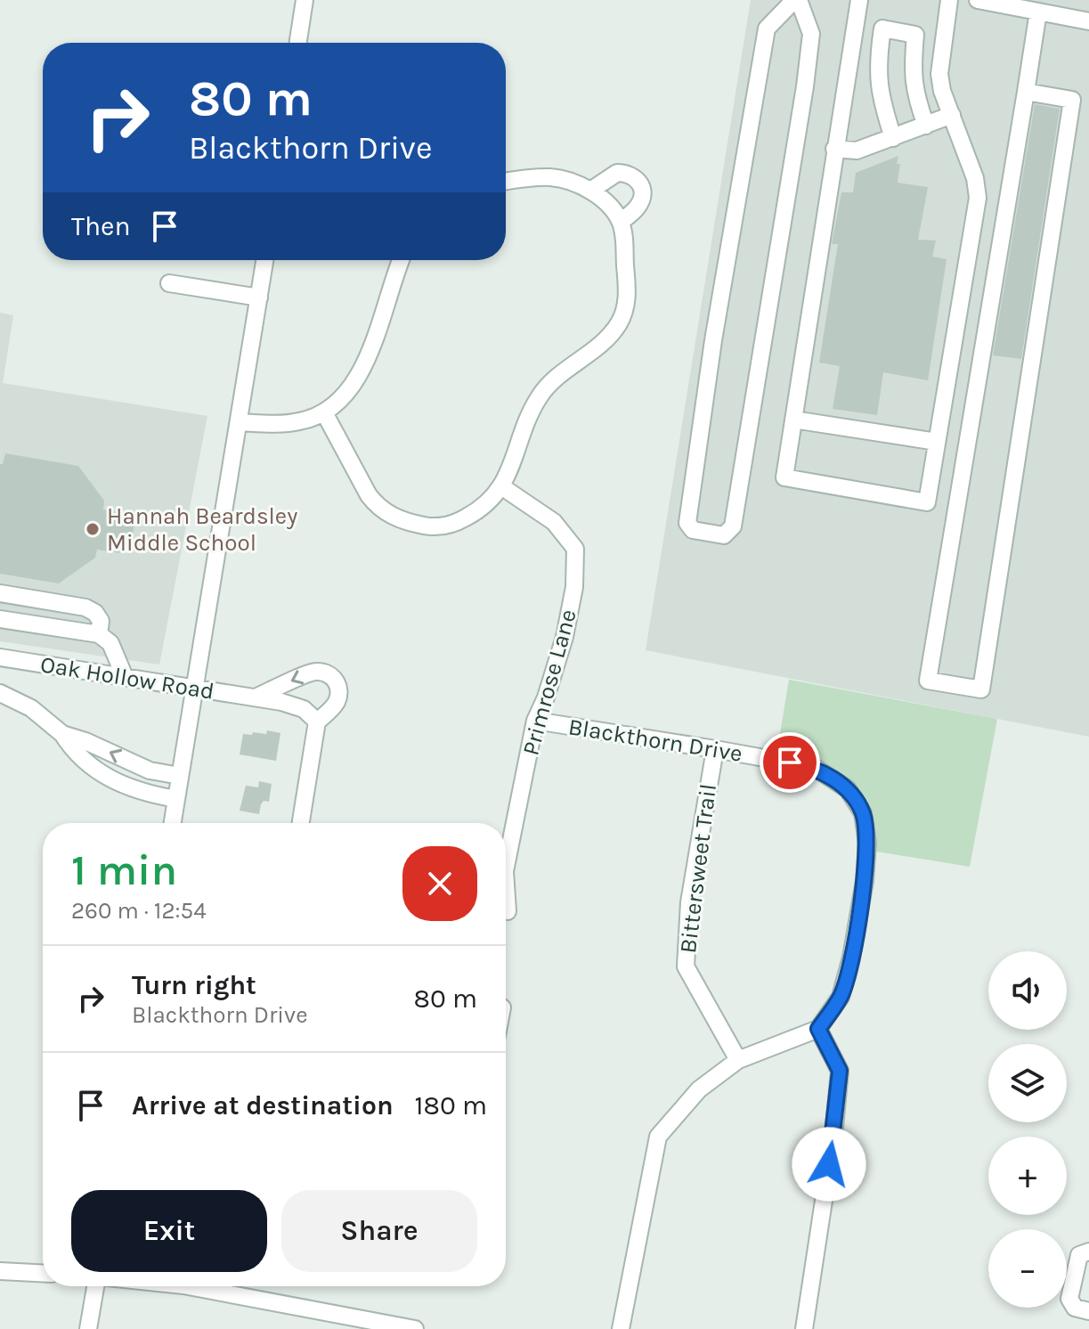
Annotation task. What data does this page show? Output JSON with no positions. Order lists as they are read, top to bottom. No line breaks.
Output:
{"streets":{"street":["Oak Hollow Road","Primrose Lane","Blackthorn Drive","Bittersweet Trail"]},"crossings":[["Primrose Lane","Blackthorn Drive"],["Blackthorn Drive","Bittersweet Trail"]],"places":["Hannah Beardsley Middle School"],"page":{"turn":["80 m","Blackthorn Drive"],"then":"Then","heading":["1 min","260 m · 12:54"],"list":[{"name":"Turn right","note":"Blackthorn Drive","value":"80 m"},{"name":"Arrive at destination","value":"180 m"}],"map_buttons":["+","−"],"buttons":["Exit","Share"]}}
